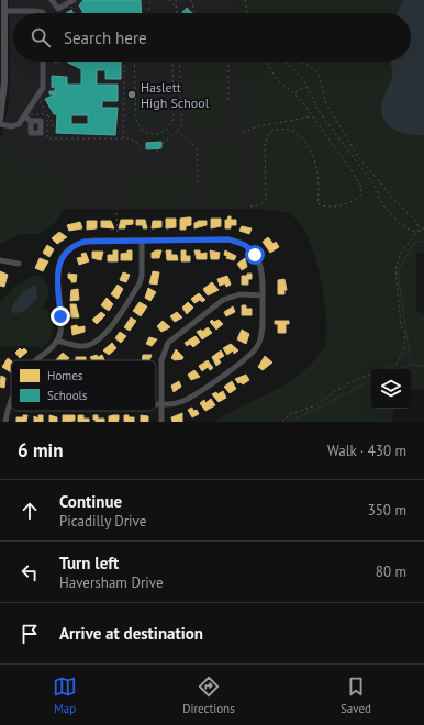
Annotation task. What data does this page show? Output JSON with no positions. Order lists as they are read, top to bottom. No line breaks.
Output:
{"places":["Haslett High School"],"legend":["Homes","Schools"],"page":{"search":"Search here","heading":["6 min","Walk · 430 m"],"list":[["Continue","Picadilly Drive","350 m"],["Turn left","Haversham Drive","80 m"],"Arrive at destination"],"nav":["Map","Directions","Saved"]}}
